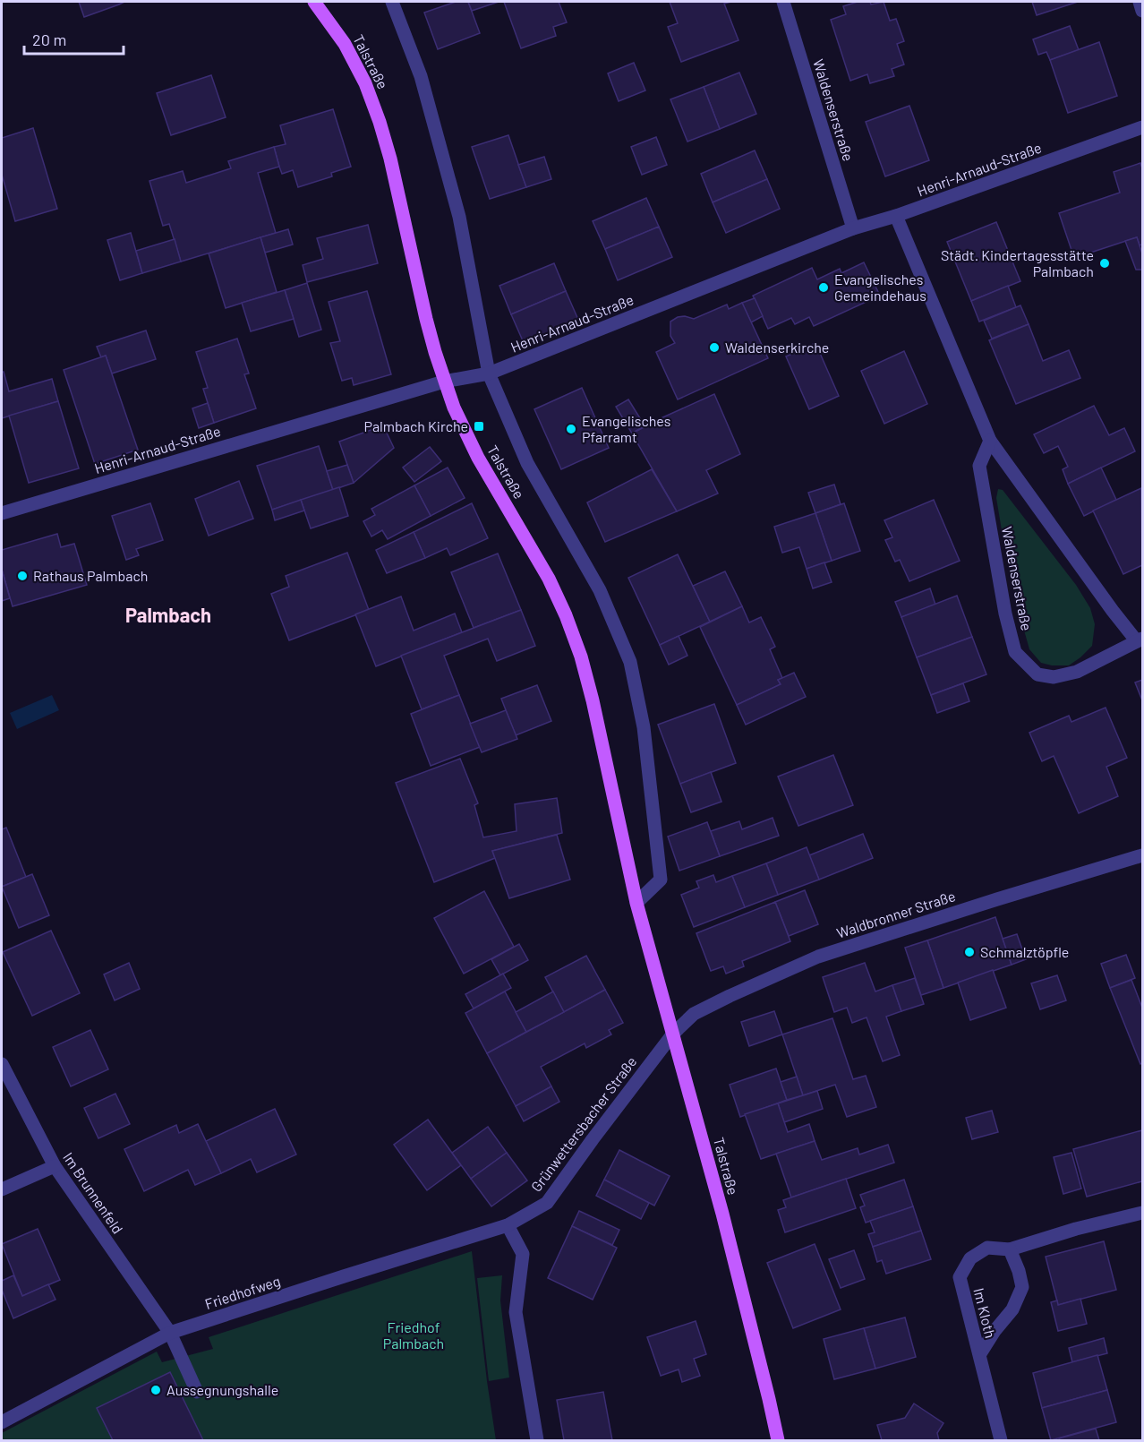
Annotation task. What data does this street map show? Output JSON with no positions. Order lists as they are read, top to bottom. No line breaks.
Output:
{"streets":{"main road":["Talstraße"],"street":["Waldenserstraße","Henri-Arnaud-Straße","Waldbronner Straße","Grünwettersbacher Straße","Im Brunnenfeld","Friedhofweg","Im Kloth"]},"crossings":[["Talstraße","Henri-Arnaud-Straße"],["Talstraße","Waldbronner Straße"],["Talstraße","Grünwettersbacher Straße"],["Waldenserstraße","Henri-Arnaud-Straße"],["Waldbronner Straße","Grünwettersbacher Straße"],["Grünwettersbacher Straße","Friedhofweg"],["Im Brunnenfeld","Friedhofweg"]],"districts":["Palmbach"],"parks":["Friedhof Palmbach"],"places":{"other":["Städt. Kindertagesstätte Palmbach","Evangelisches Gemeindehaus","Waldenserkirche","Evangelisches Pfarramt","Rathaus Palmbach","Schmalztöpfle","Aussegnungshalle"],"transit":["Palmbach Kirche"]},"scale_bar":"20 m"}
